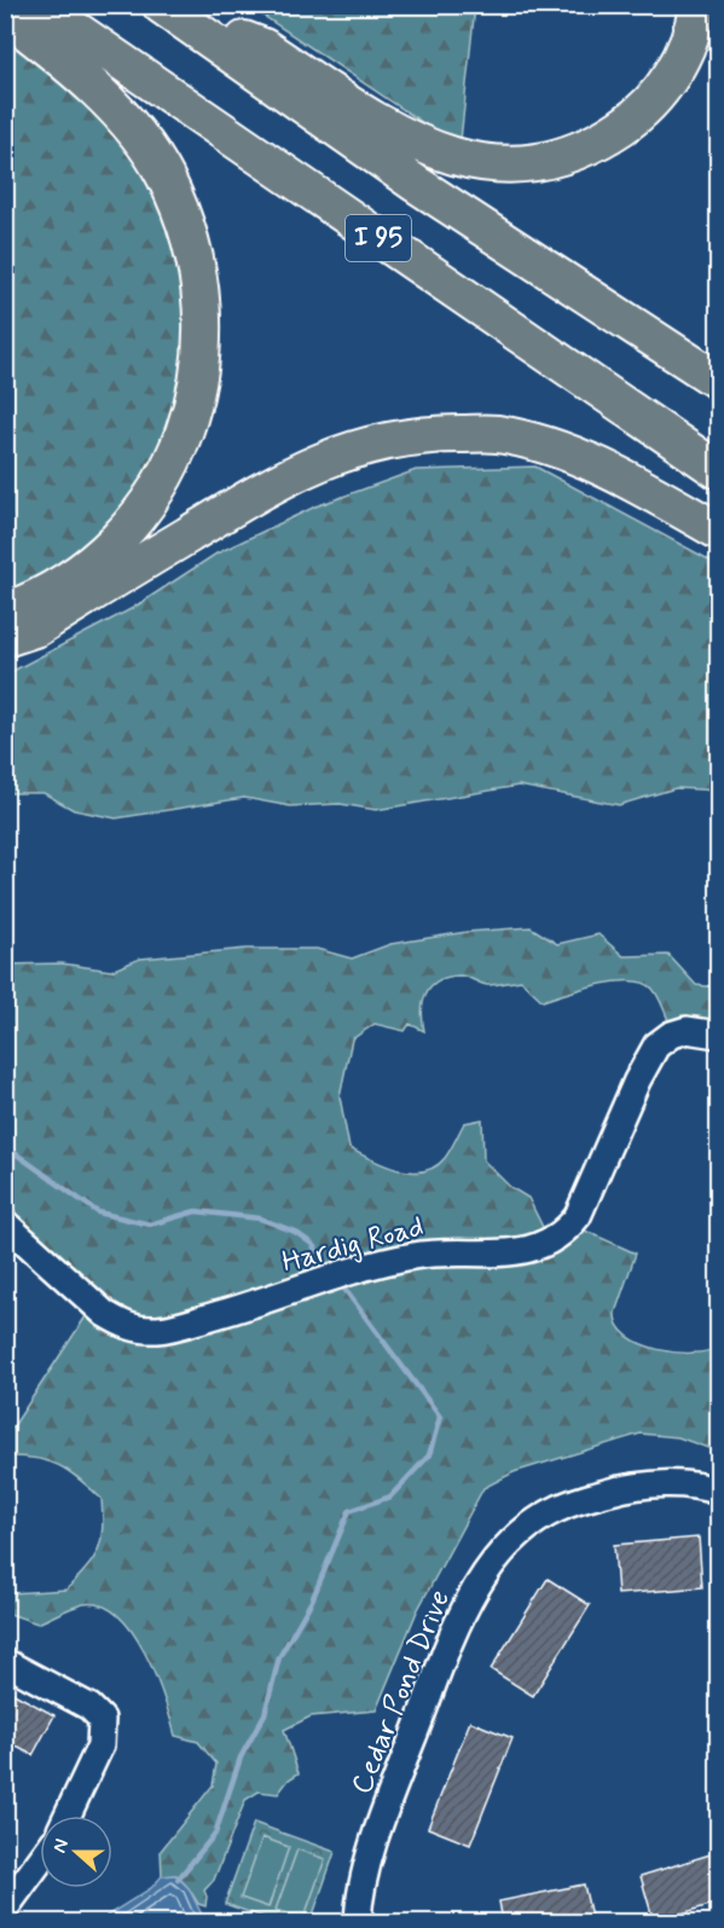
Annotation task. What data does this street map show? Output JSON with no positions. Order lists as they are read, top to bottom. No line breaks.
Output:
{"streets":{"highway":["I 95"],"street":["Hardig Road","Cedar Pond Drive"]},"north":"left"}
